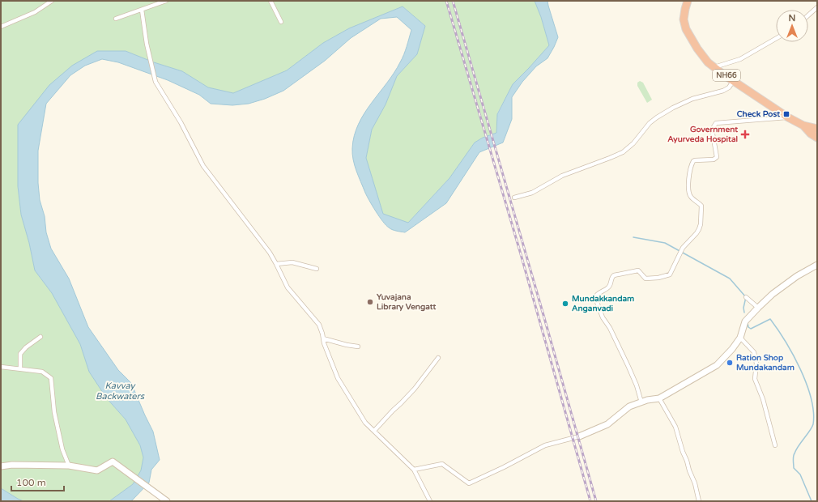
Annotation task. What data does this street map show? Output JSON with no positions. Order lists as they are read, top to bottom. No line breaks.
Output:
{"streets":{"highway":["NH66"]},"water":["Kavvay Backwaters"],"places":{"transit":["Check Post"],"health":["Government Ayurveda Hospital"],"other":["Yuvajana Library Vengatt","Mundakkandam Anganvadi","Ration Shop Mundakandam"]},"scale_bar":"100 m","north":"top"}
